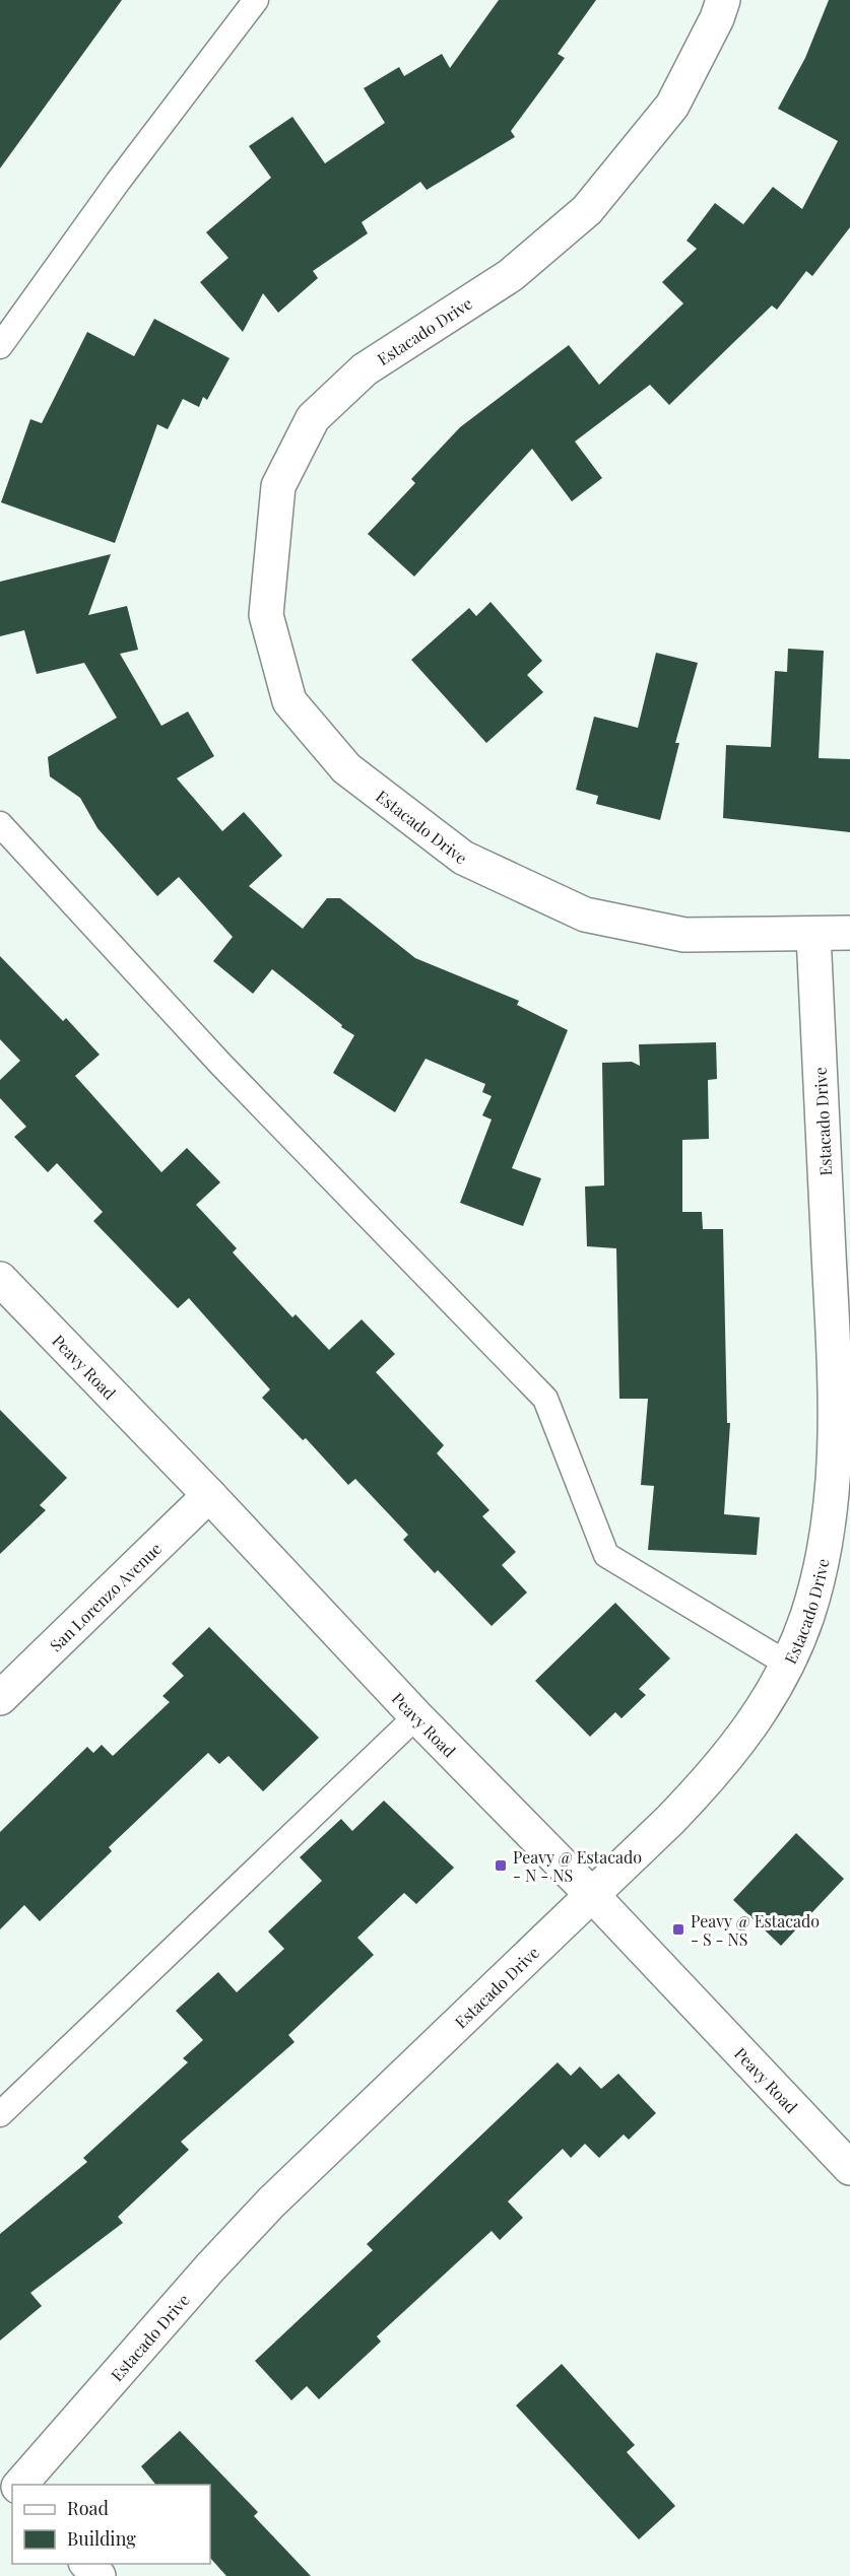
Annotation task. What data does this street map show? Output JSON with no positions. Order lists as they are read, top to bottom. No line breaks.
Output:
{"streets":{"street":["Estacado Drive","Peavy Road","San Lorenzo Avenue"]},"crossings":[["Estacado Drive","Peavy Road"],["Peavy Road","San Lorenzo Avenue"]],"places":{"transit":["Peavy @ Estacado - N - NS","Peavy @ Estacado - S - NS"]},"legend":["Road","Building"]}
